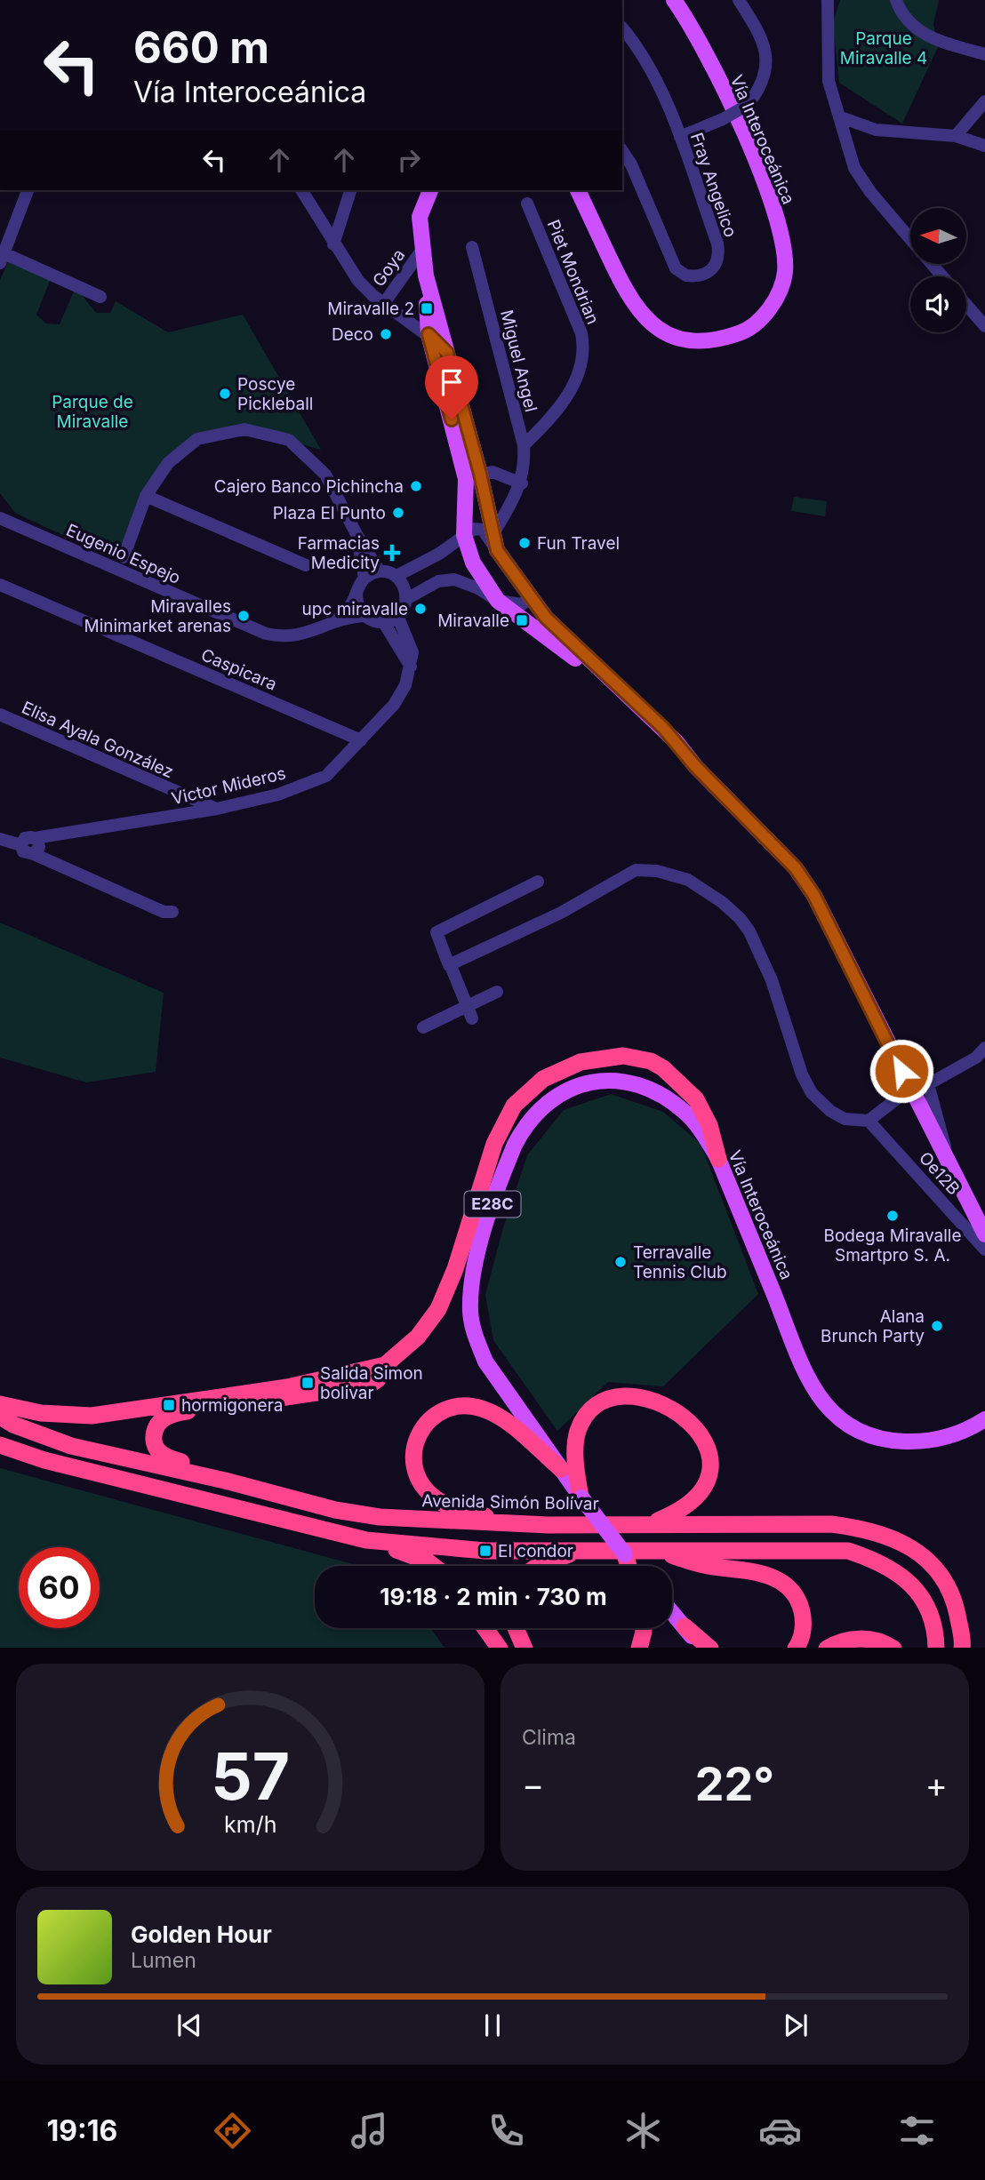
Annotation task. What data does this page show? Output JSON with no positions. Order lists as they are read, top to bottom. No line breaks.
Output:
{"streets":{"highway":["Avenida Simón Bolívar"],"main road":["Vía Interoceánica","E28C"],"street":["Fray Angelico","Goya","Piet Mondrian","Miguel Angel","Eugenio Espejo","Caspicara","Elisa Ayala González","Victor Mideros","Oe12B"]},"crossings":[["Piet Mondrian","Miguel Angel"],["Eugenio Espejo","Victor Mideros"],["Caspicara","Victor Mideros"],["Elisa Ayala González","Victor Mideros"]],"parks":["Parque Miravalle 4","Parque de Miravalle"],"places":{"transit":["Miravalle 2","Miravalle","Salida Simon bolivar","hormigonera","El condor"],"other":["Deco","Poscye Pickleball","Cajero Banco Pichincha","Plaza El Punto","Fun Travel","upc miravalle","Miravalles Minimarket arenas","Bodega Miravalle Smartpro S. A.","Terravalle Tennis Club","Alana Brunch Party"],"health":["Farmacias Medicity"]},"north":"left","page":{"turn":["660 m","Vía Interoceánica"],"limit":"60","trip":"19:18 · 2 min · 730 m","tile":"Clima","heat":["−","22°","+"],"song":["Golden Hour","Lumen"],"tabs":"19:16","gauge":["57","km/h"]}}
